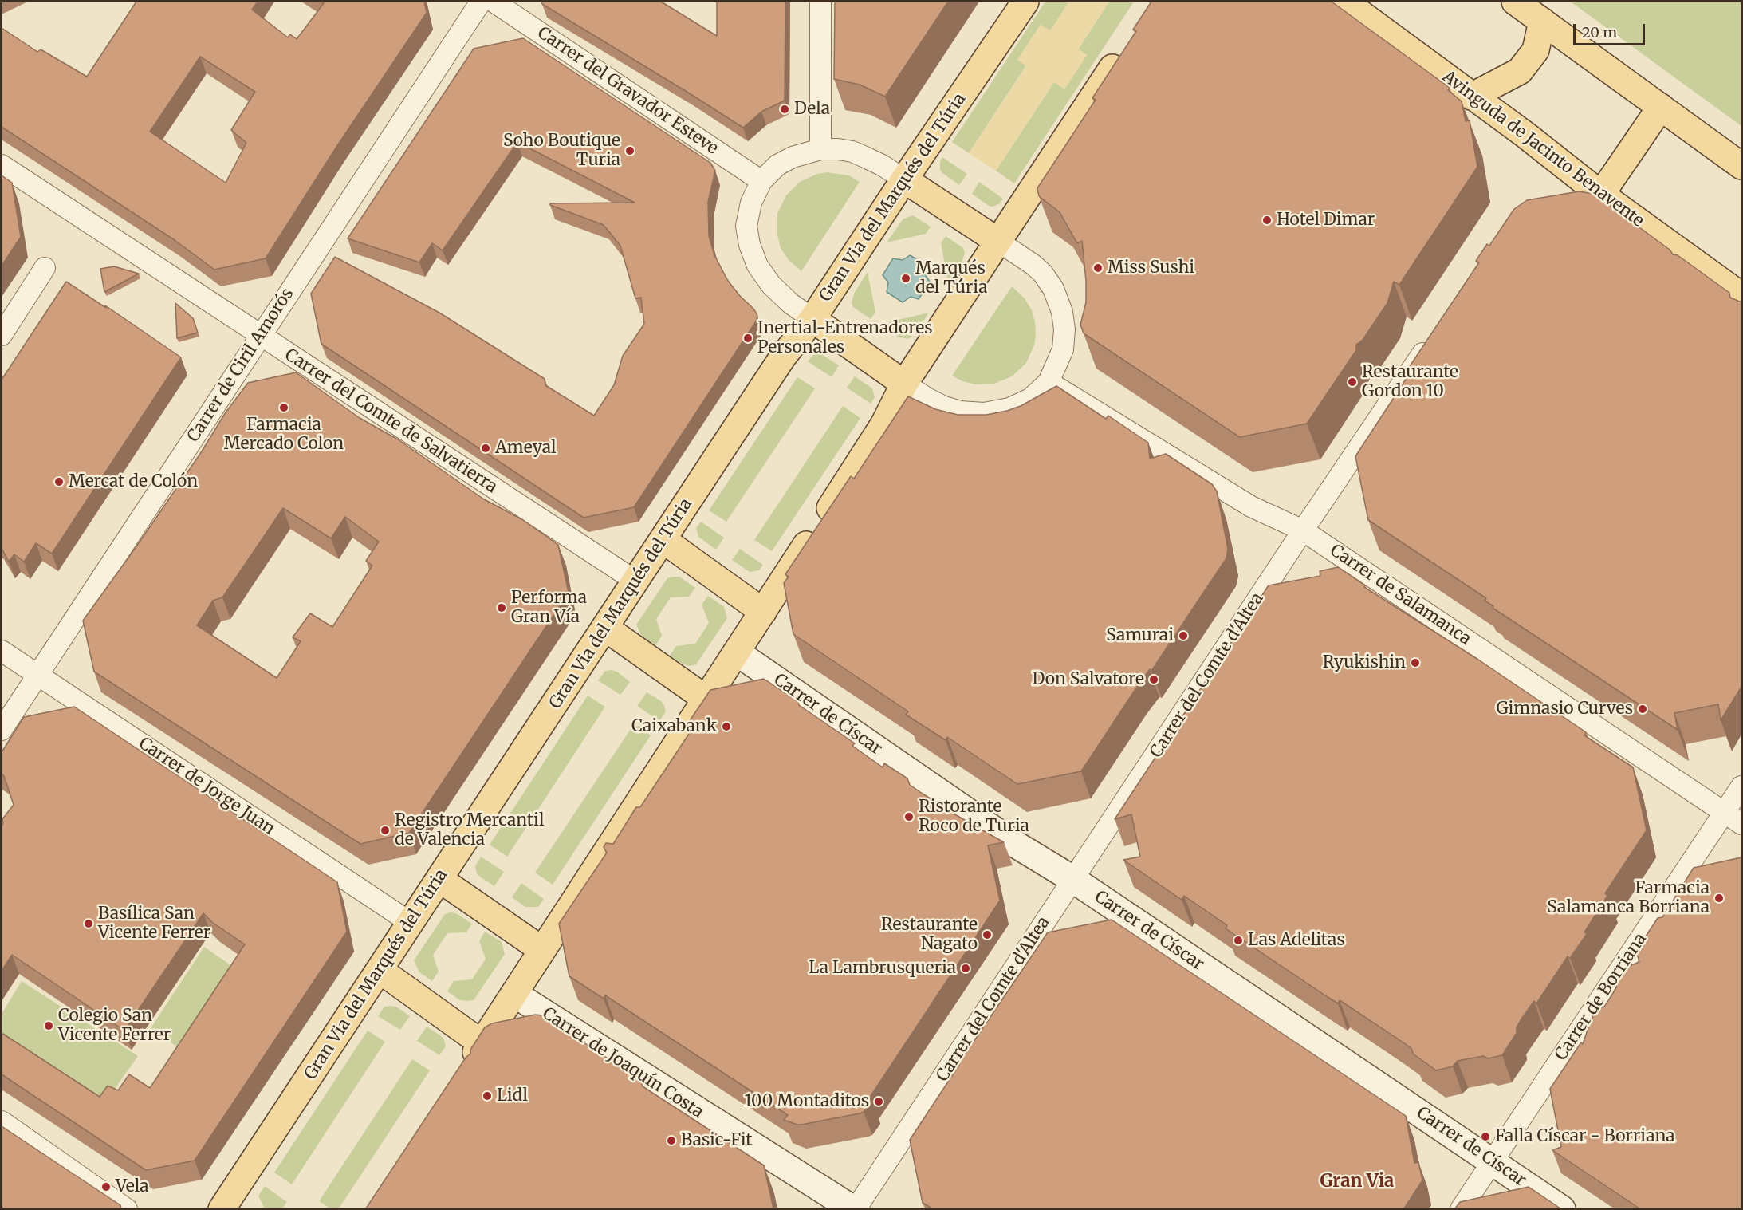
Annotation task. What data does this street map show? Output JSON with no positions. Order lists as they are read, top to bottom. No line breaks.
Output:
{"streets":{"main road":["Avinguda de Jacinto Benavente","Gran Via del Marqués del Túria"],"street":["Carrer del Gravador Esteve","Carrer de Ciril Amorós","Carrer del Comte de Salvatierra","Carrer de Salamanca","Carrer del Comte d'Altea","Carrer de Císcar","Carrer de Jorge Juan","Carrer de Borriana","Carrer de Joaquín Costa"]},"crossings":[["Gran Via del Marqués del Túria","Carrer del Comte de Salvatierra"],["Gran Via del Marqués del Túria","Carrer de Jorge Juan"],["Carrer de Ciril Amorós","Carrer del Comte de Salvatierra"],["Carrer de Ciril Amorós","Carrer de Jorge Juan"],["Carrer de Salamanca","Carrer del Comte d'Altea"],["Carrer de Salamanca","Carrer de Borriana"],["Carrer del Comte d'Altea","Carrer de Císcar"],["Carrer del Comte d'Altea","Carrer de Joaquín Costa"],["Carrer de Císcar","Carrer de Borriana"]],"districts":["Gran Via"],"places":["Dela","Soho Boutique Turia","Hotel Dimar","Miss Sushi","Marqués del Túria","Inertial-Entrenadores Personales","Restaurante Gordon 10","Farmacia Mercado Colon","Ameyal","Mercat de Colón","Performa Gran Vía","Samurai","Ryukishin","Don Salvatore","Gimnasio Curves","Caixabank","Ristorante Roco de Turia","Registro Mercantil de Valencia","Farmacia Salamanca Borriana","Basílica San Vicente Ferrer","Restaurante Nagato","Las Adelitas","La Lambrusqueria","Colegio San Vicente Ferrer","Lidl","100 Montaditos","Falla Císcar - Borriana","Basic-Fit","Vela"],"scale_bar":"20 m"}
